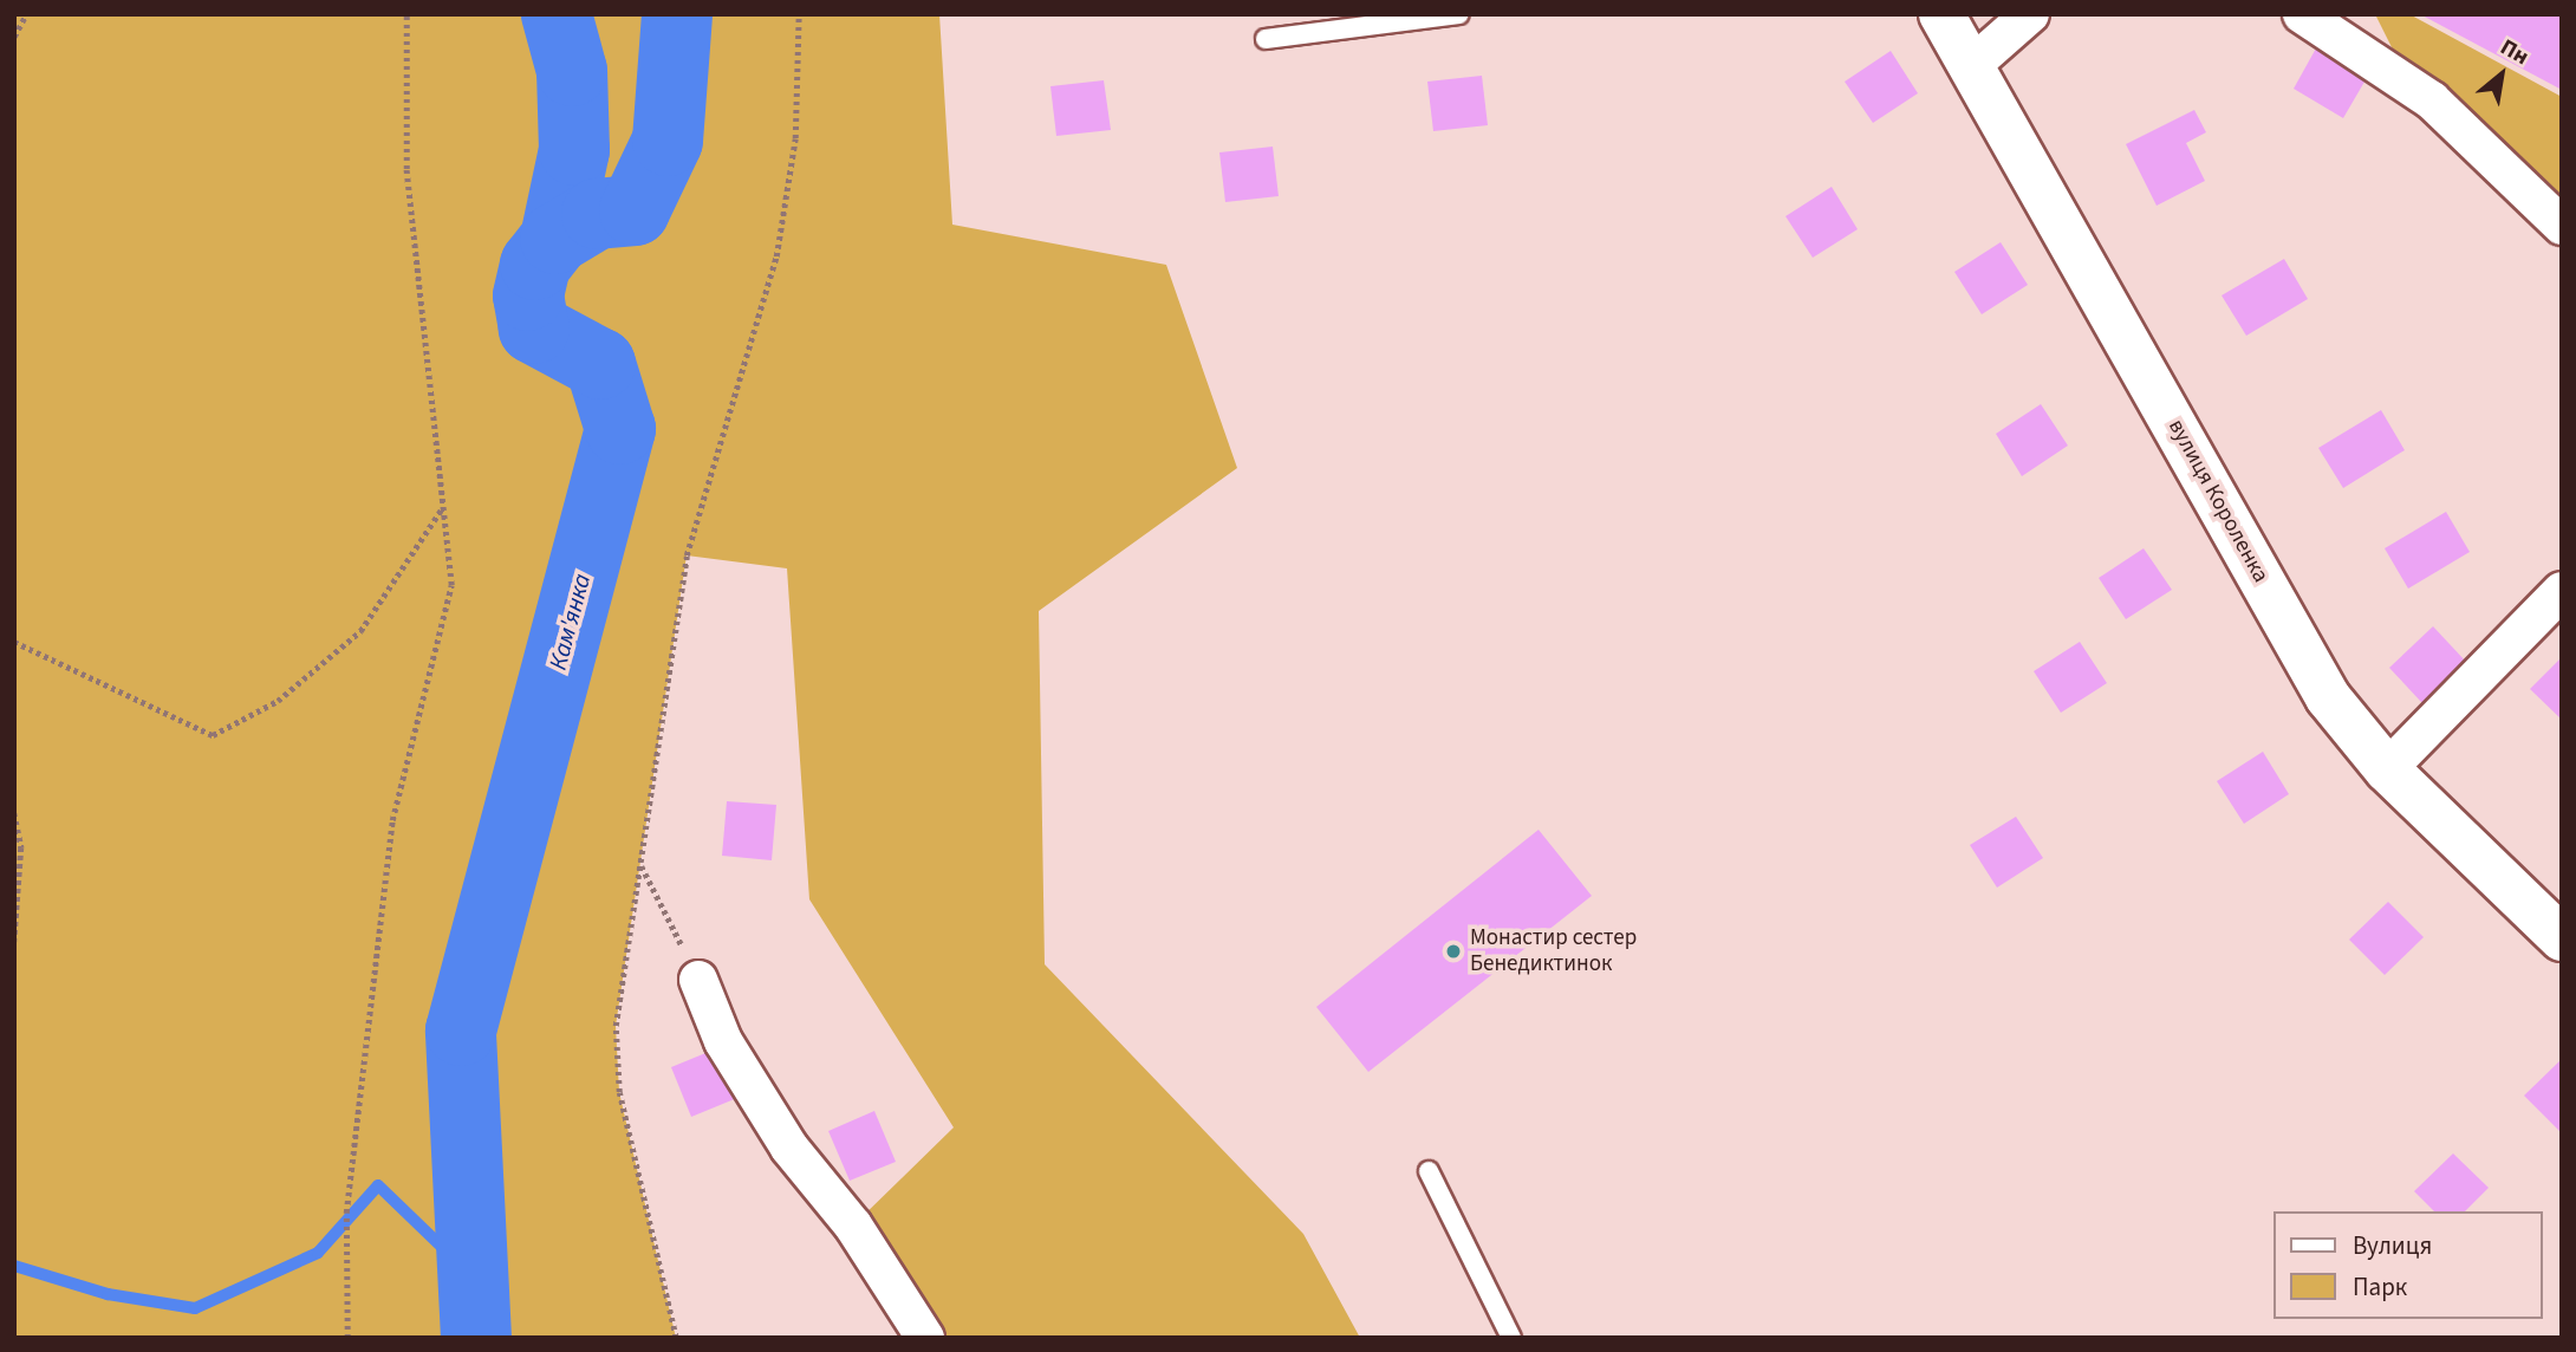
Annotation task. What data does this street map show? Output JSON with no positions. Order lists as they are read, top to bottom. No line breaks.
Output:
{"streets":{"street":["вулиця Короленка"]},"water":["Кам'янка"],"places":["Монастир сестер Бенедиктинок"],"legend":["Вулиця","Парк"],"north":"top right"}
